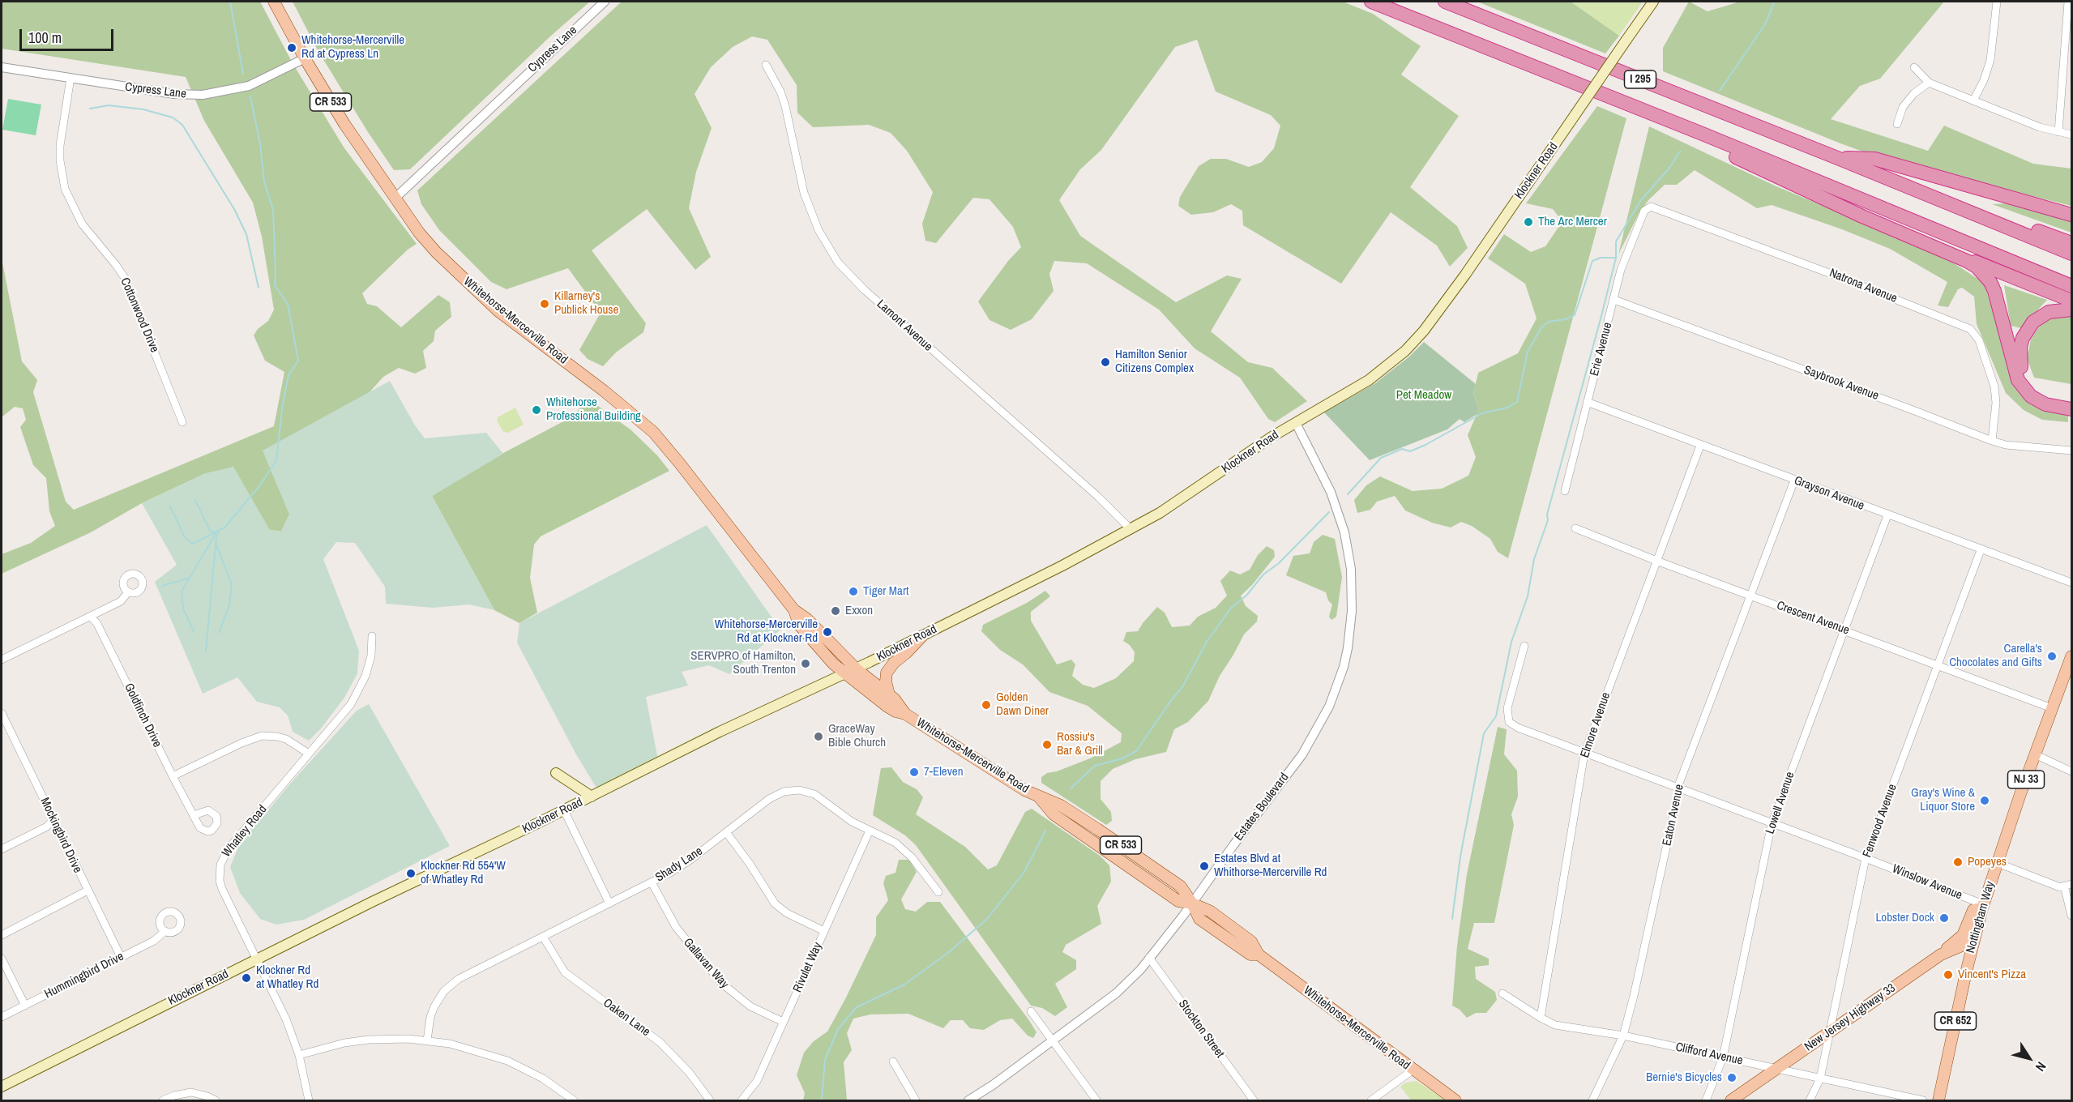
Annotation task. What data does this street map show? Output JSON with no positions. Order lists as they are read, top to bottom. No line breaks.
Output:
{"streets":{"highway":["I 295"],"main road":["CR 533","Klockner Road","Whitehorse-Mercerville Road","NJ 33","Nottingham Way","New Jersey Highway 33","CR 652"],"street":["Cypress Lane","Natrona Avenue","Cottonwood Drive","Lamont Avenue","Erie Avenue","Saybrook Avenue","Grayson Avenue","Crescent Avenue","Goldfinch Drive","Elmore Avenue","Lowell Avenue","Estates Boulevard","Eaton Avenue","Fenwood Avenue","Whatley Road","Mockingbird Drive","Shady Lane","Winslow Avenue","Gallavan Way","Rivulet Way","Hummingbird Drive","Oaken Lane","Stockton Street","Clifford Avenue"]},"crossings":[["Cypress Lane","Cottonwood Drive"],["Cypress Lane","Whitehorse-Mercerville Road"],["Klockner Road","Whitehorse-Mercerville Road"],["Klockner Road","Lamont Avenue"],["Klockner Road","Estates Boulevard"],["Klockner Road","Whatley Road"],["Natrona Avenue","Erie Avenue"],["Natrona Avenue","Saybrook Avenue"],["Whitehorse-Mercerville Road","Estates Boulevard"],["Erie Avenue","Saybrook Avenue"],["Erie Avenue","Grayson Avenue"],["Grayson Avenue","Elmore Avenue"],["Grayson Avenue","Lowell Avenue"],["Grayson Avenue","Eaton Avenue"],["Grayson Avenue","Fenwood Avenue"],["Crescent Avenue","Elmore Avenue"],["Crescent Avenue","Lowell Avenue"],["Crescent Avenue","Eaton Avenue"],["Crescent Avenue","Fenwood Avenue"],["Crescent Avenue","Nottingham Way"],["Elmore Avenue","Winslow Avenue"],["Elmore Avenue","Clifford Avenue"],["Lowell Avenue","Winslow Avenue"],["Lowell Avenue","Clifford Avenue"],["Estates Boulevard","Stockton Street"],["Eaton Avenue","Winslow Avenue"],["Eaton Avenue","Clifford Avenue"],["Fenwood Avenue","Winslow Avenue"],["Fenwood Avenue","New Jersey Highway 33"],["Fenwood Avenue","Clifford Avenue"],["Mockingbird Drive","Hummingbird Drive"],["Shady Lane","Gallavan Way"],["Shady Lane","Rivulet Way"],["Shady Lane","Oaken Lane"],["Winslow Avenue","Nottingham Way"],["Nottingham Way","New Jersey Highway 33"],["Gallavan Way","Rivulet Way"],["New Jersey Highway 33","Clifford Avenue"]],"parks":["Pet Meadow"],"places":["Whitehorse-Mercerville Rd at Cypress Ln","The Arc Mercer","Killarney's Publick House","Hamilton Senior Citizens Complex","Whitehorse Professional Building","Tiger Mart","Exxon","Whitehorse-Mercerville Rd at Klockner Rd","Carella's Chocolates and Gifts","SERVPRO of Hamilton, South Trenton","Golden Dawn Diner","GraceWay Bible Church","Rossiu's Bar & Grill","7-Eleven","Gray's Wine & Liquor Store","Popeyes","Estates Blvd at Whithorse-Mercerville Rd","Klockner Rd 554'W of Whatley Rd","Lobster Dock","Vincent's Pizza","Klockner Rd at Whatley Rd","Bernie's Bicycles"],"scale_bar":"100 m","north":"bottom right"}
